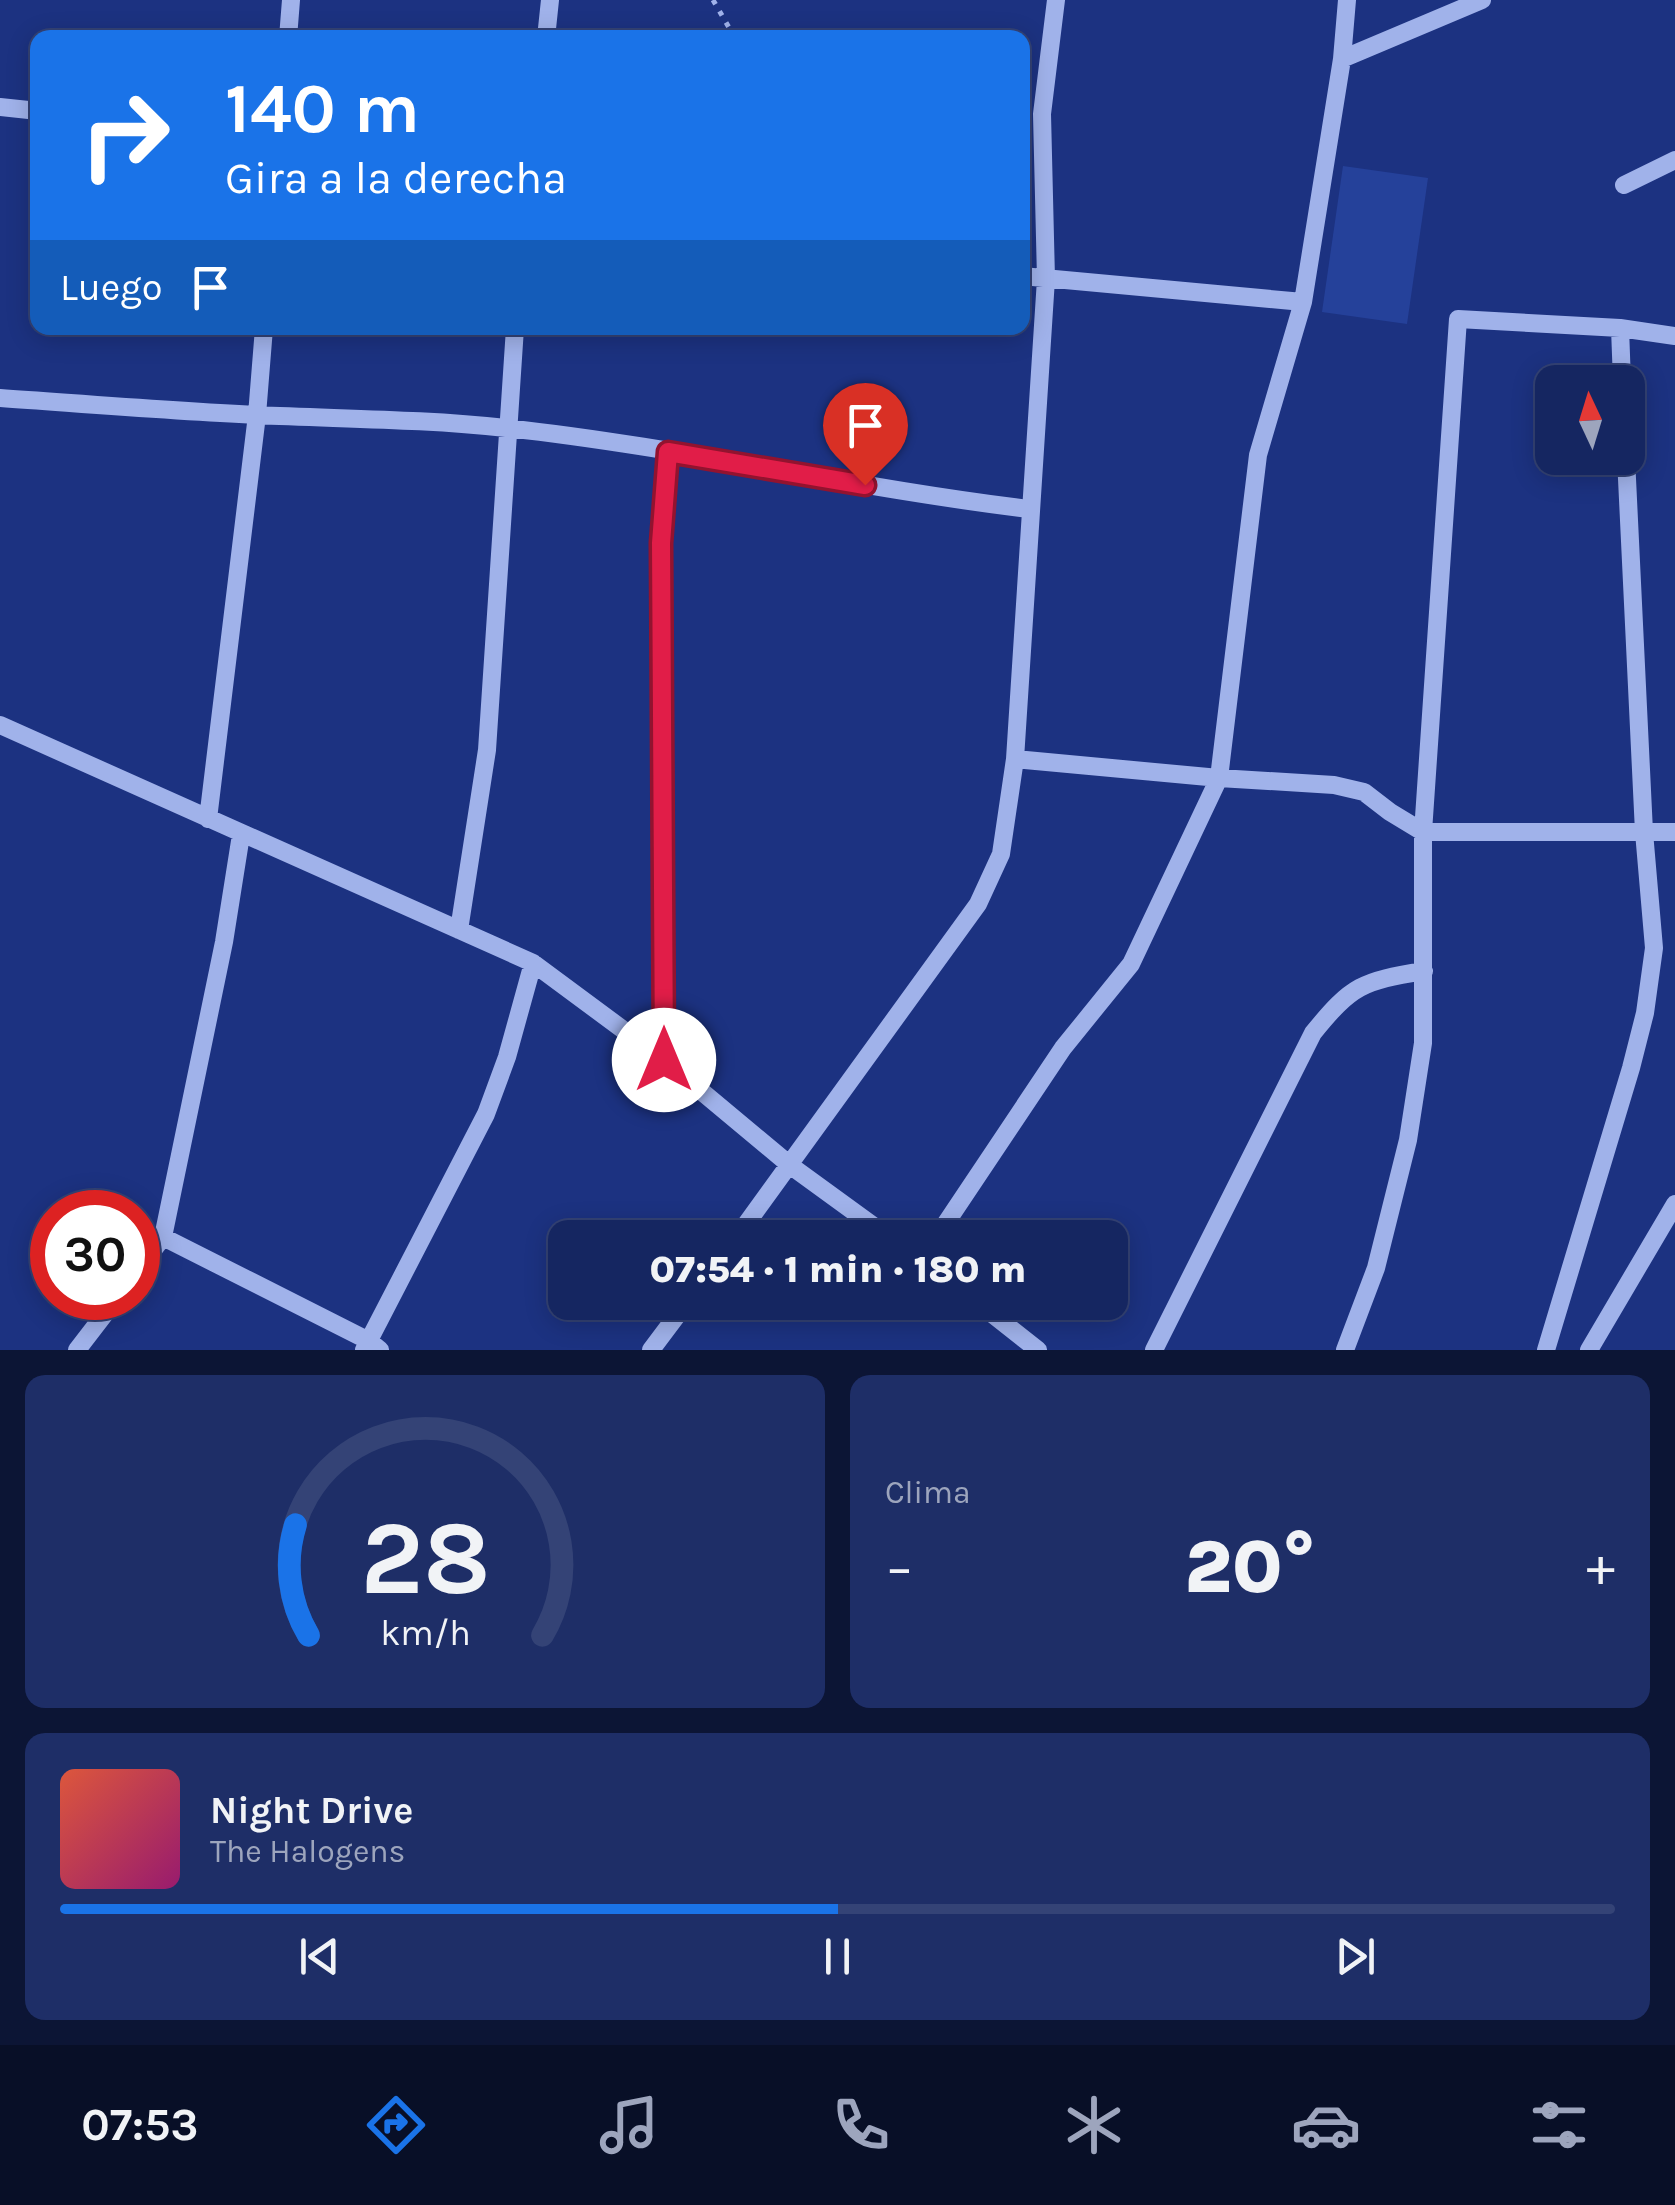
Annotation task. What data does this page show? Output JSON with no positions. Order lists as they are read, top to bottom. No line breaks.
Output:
{"north":"top","page":{"turn":["140 m","Gira a la derecha"],"then":"Luego","limit":"30","trip":"07:54 · 1 min · 180 m","tile":"Clima","heat":["−","20°","+"],"song":["Night Drive","The Halogens"],"tabs":"07:53","gauge":["28","km/h"]}}
